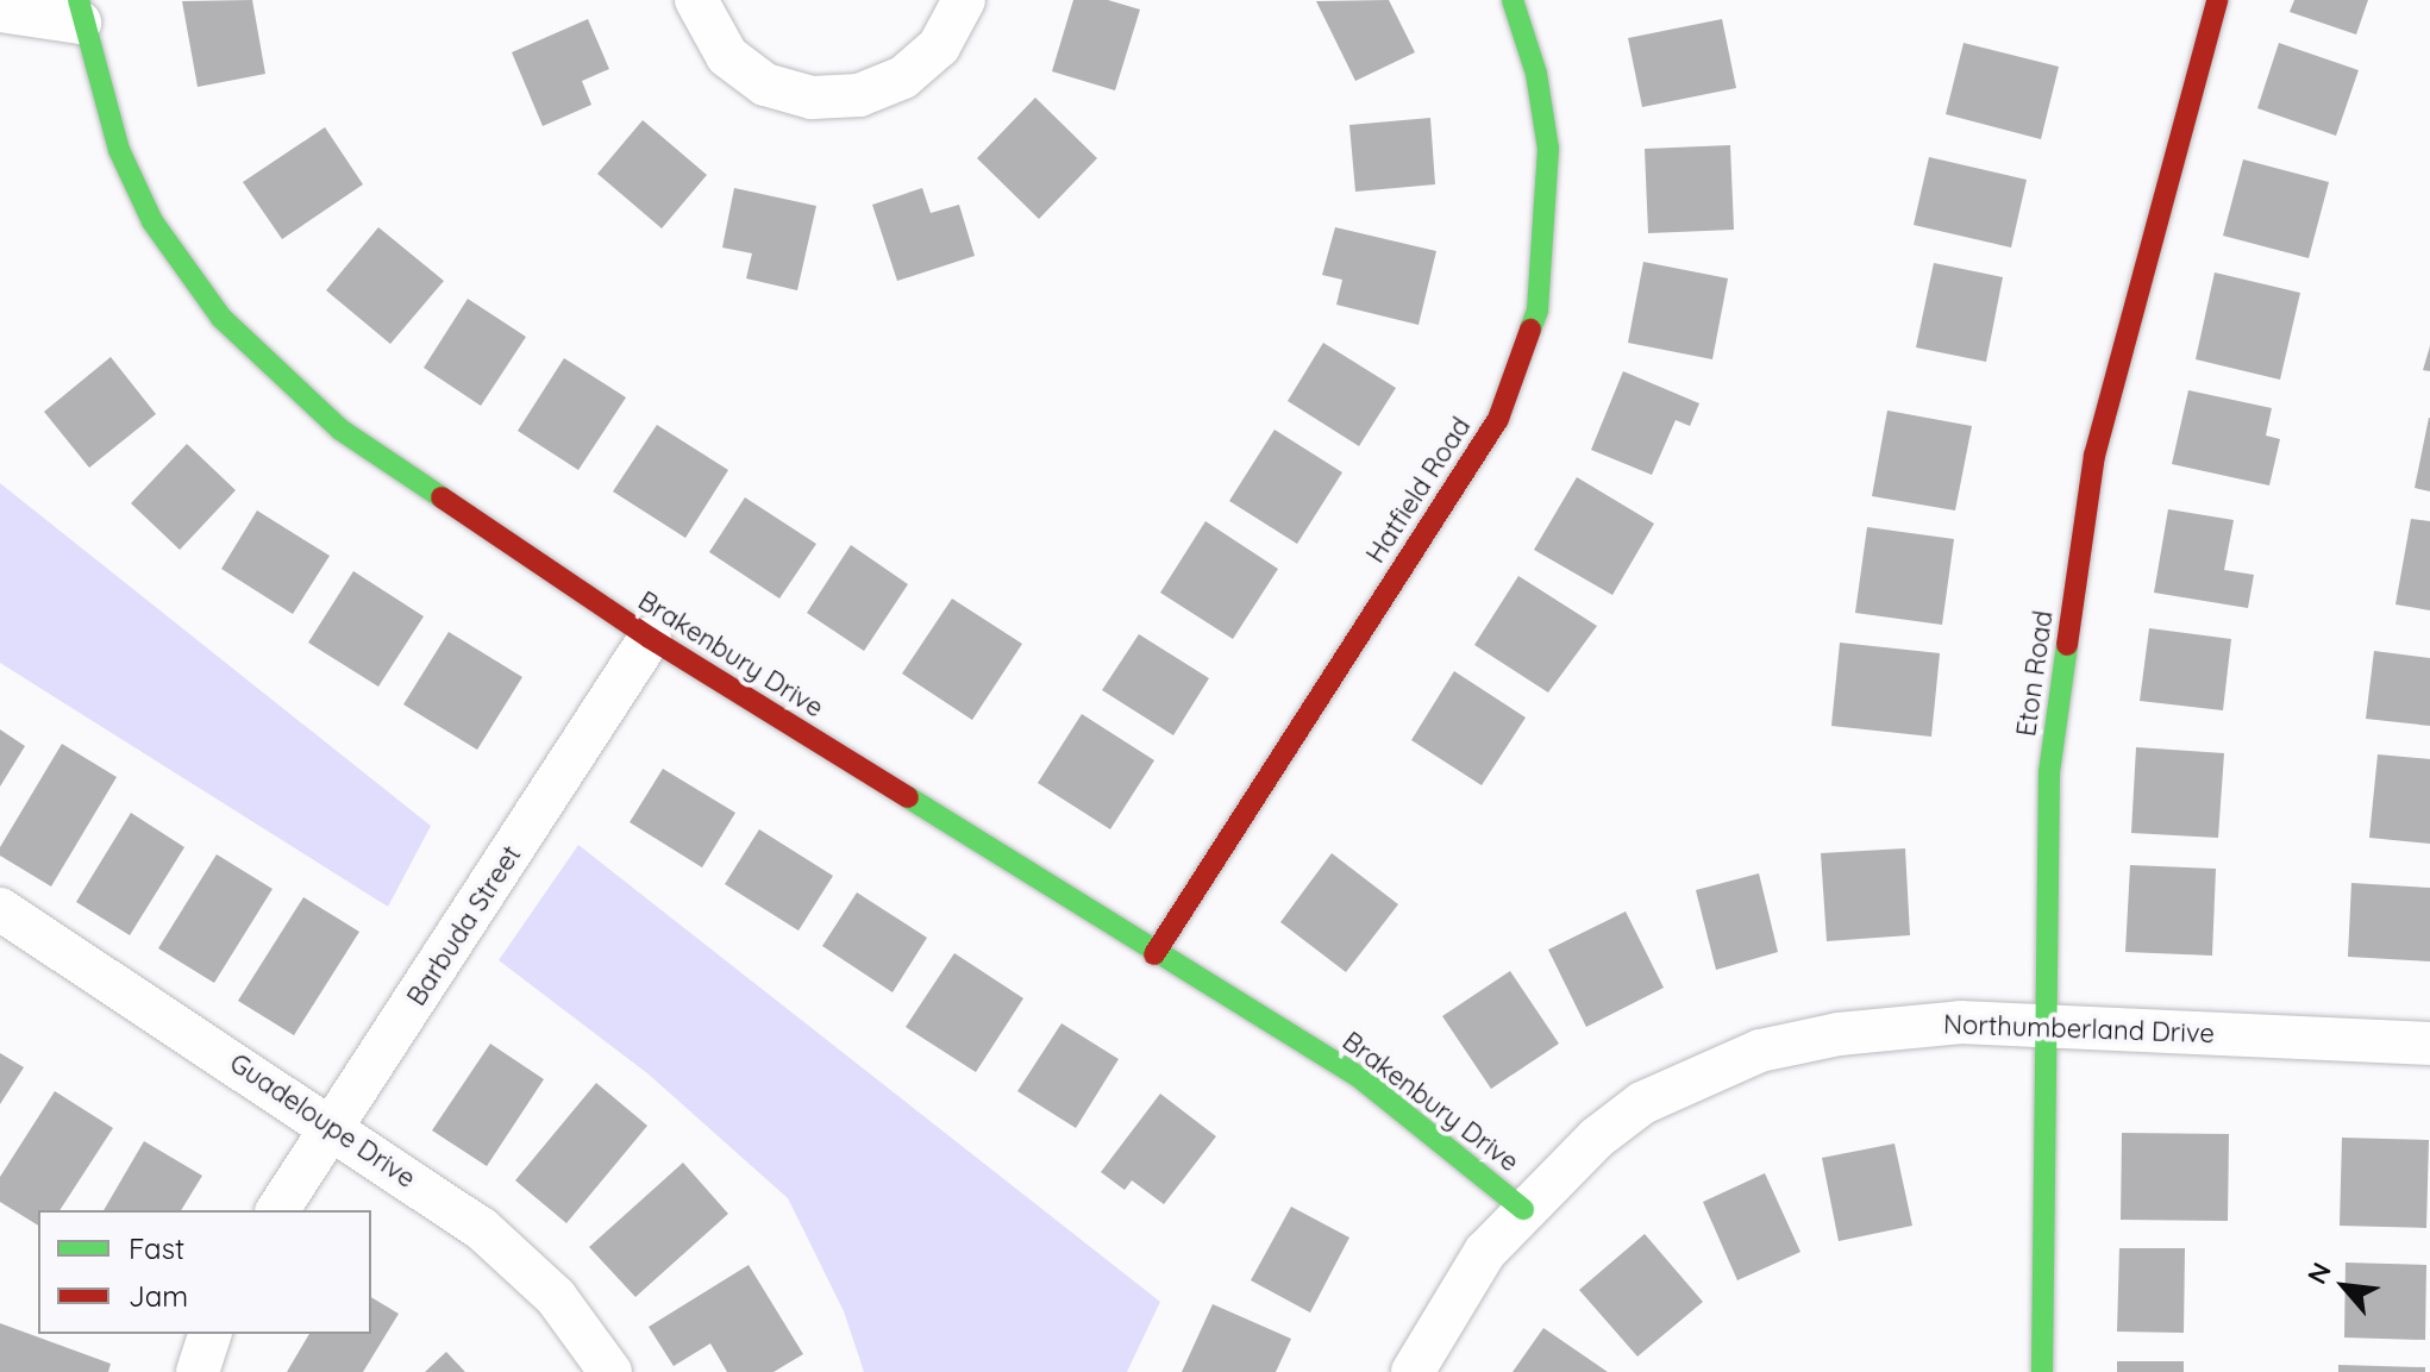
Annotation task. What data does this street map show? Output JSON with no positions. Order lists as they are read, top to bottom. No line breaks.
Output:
{"streets":{"street":["Hatfield Road","Brakenbury Drive","Eton Road","Barbuda Street","Northumberland Drive","Guadeloupe Drive"]},"crossings":[["Hatfield Road","Brakenbury Drive"],["Brakenbury Drive","Barbuda Street"],["Brakenbury Drive","Northumberland Drive"],["Eton Road","Northumberland Drive"],["Barbuda Street","Guadeloupe Drive"]],"legend":["Fast","Jam"],"north":"top left"}
